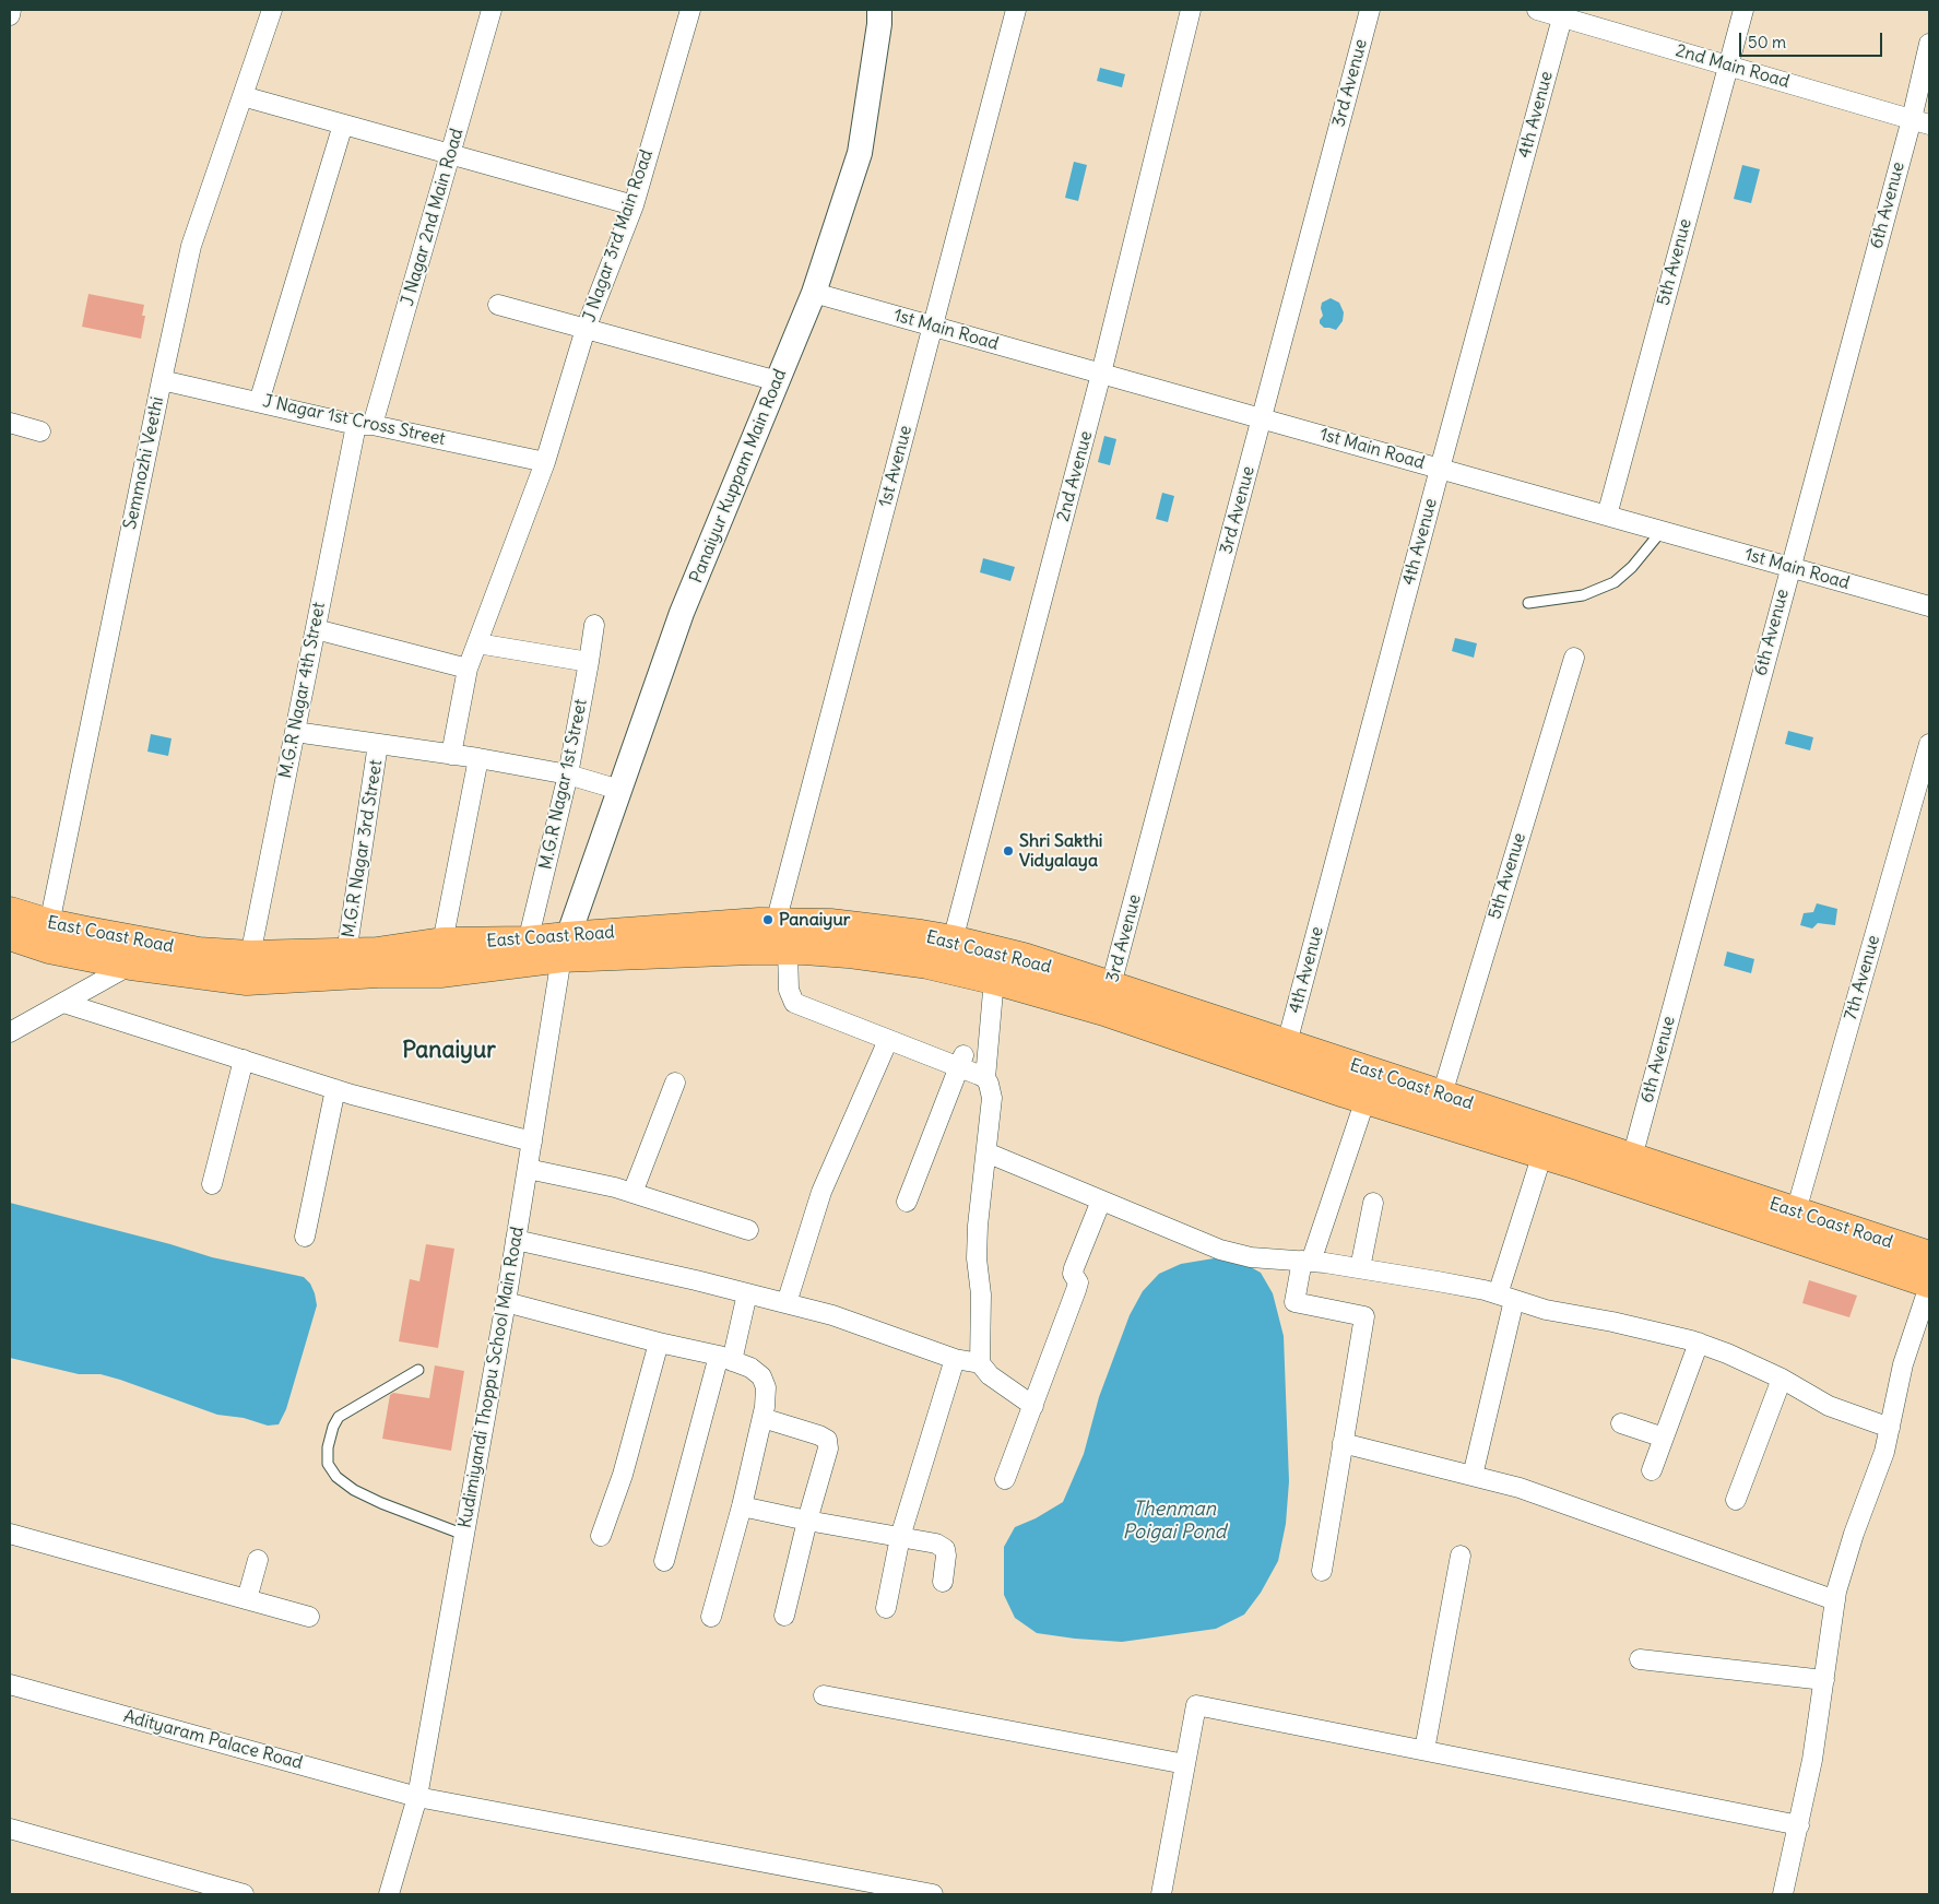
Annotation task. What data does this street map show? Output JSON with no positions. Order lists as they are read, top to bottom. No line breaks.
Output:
{"streets":{"main road":["East Coast Road"],"street":["2nd Main Road","3rd Avenue","4th Avenue","6th Avenue","J Nagar 2nd Main Road","J Nagar 3rd Main Road","5th Avenue","1st Main Road","J Nagar 1st Cross Street","Semmozhi Veethi","1st Avenue","Panaiyur Kuppam Main Road","2nd Avenue","M.G.R Nagar 4th Street","M.G.R Nagar 1st Street","M.G.R Nagar 3rd Street","7th Avenue","Kudimiyandi Thoppu School Main Road","Adityaram Palace Road"]},"crossings":[["2nd Main Road","4th Avenue"],["2nd Main Road","6th Avenue"],["2nd Main Road","5th Avenue"],["3rd Avenue","1st Main Road"],["3rd Avenue","East Coast Road"],["4th Avenue","1st Main Road"],["4th Avenue","East Coast Road"],["6th Avenue","1st Main Road"],["6th Avenue","East Coast Road"],["J Nagar 2nd Main Road","J Nagar 1st Cross Street"],["J Nagar 2nd Main Road","M.G.R Nagar 4th Street"],["J Nagar 3rd Main Road","J Nagar 1st Cross Street"],["5th Avenue","1st Main Road"],["5th Avenue","East Coast Road"],["1st Main Road","1st Avenue"],["1st Main Road","Panaiyur Kuppam Main Road"],["1st Main Road","2nd Avenue"],["J Nagar 1st Cross Street","Semmozhi Veethi"],["J Nagar 1st Cross Street","M.G.R Nagar 4th Street"],["Semmozhi Veethi","East Coast Road"],["1st Avenue","East Coast Road"],["Panaiyur Kuppam Main Road","East Coast Road"],["Panaiyur Kuppam Main Road","Kudimiyandi Thoppu School Main Road"],["2nd Avenue","East Coast Road"],["M.G.R Nagar 4th Street","East Coast Road"],["M.G.R Nagar 1st Street","East Coast Road"],["M.G.R Nagar 3rd Street","East Coast Road"],["East Coast Road","7th Avenue"],["East Coast Road","Kudimiyandi Thoppu School Main Road"],["Kudimiyandi Thoppu School Main Road","Adityaram Palace Road"]],"districts":["Panaiyur"],"water":["Thenman Poigai Pond"],"places":["Shri Sakthi Vidyalaya","Panaiyur"],"scale_bar":"50 m"}
